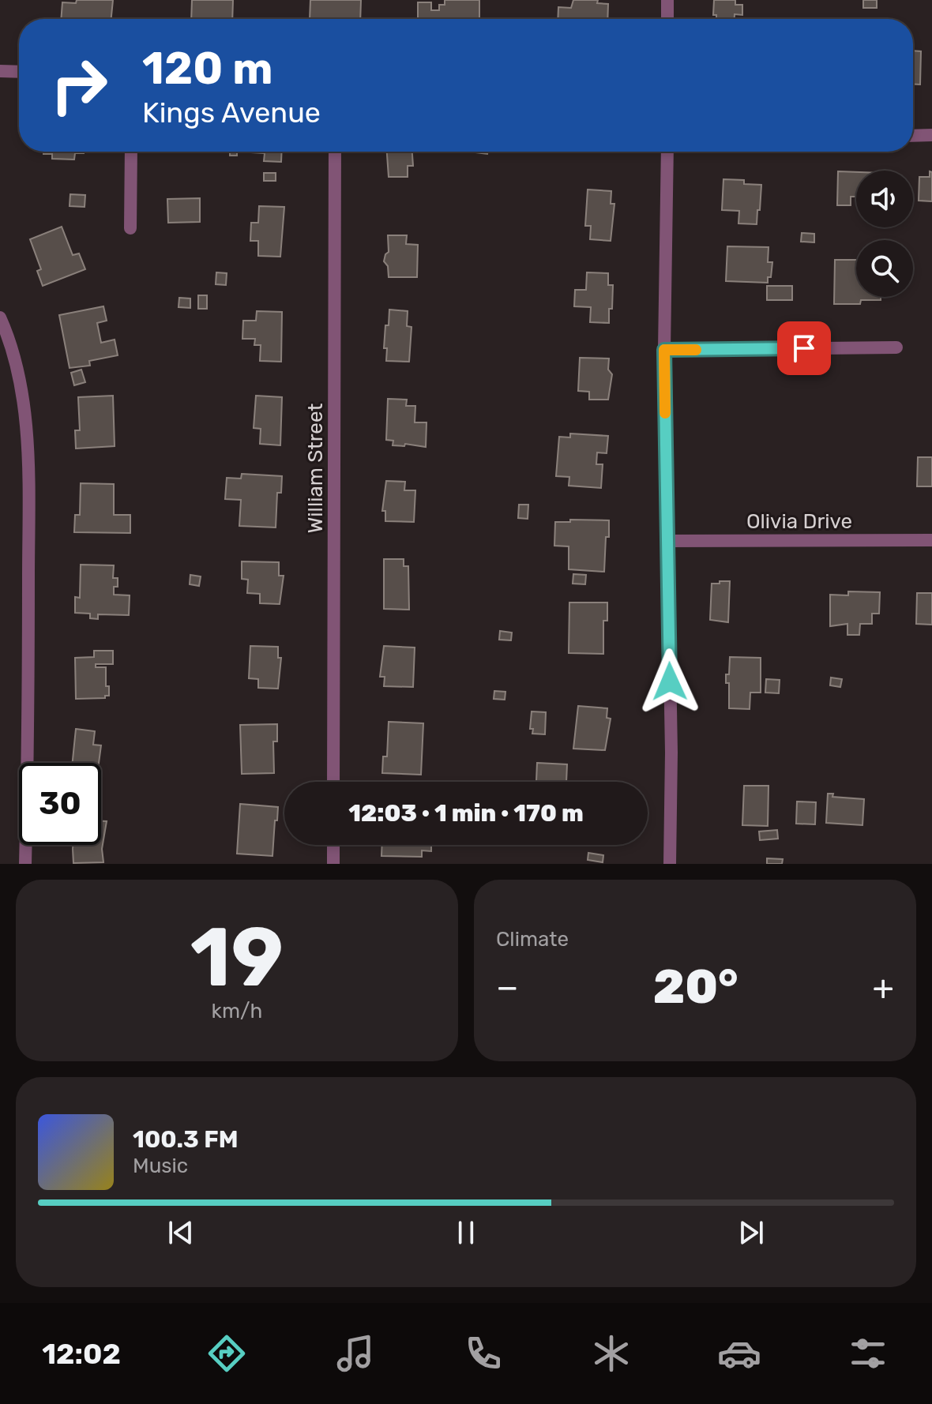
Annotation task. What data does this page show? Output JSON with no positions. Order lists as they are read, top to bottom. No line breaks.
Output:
{"streets":{"street":["William Street","Olivia Drive"]},"page":{"turn":["120 m","Kings Avenue"],"limit":"30","trip":"12:03 · 1 min · 170 m","tile":[["19","km/h"],"Climate"],"heat":["−","20°","+"],"song":["100.3 FM","Music"],"tabs":"12:02"}}
